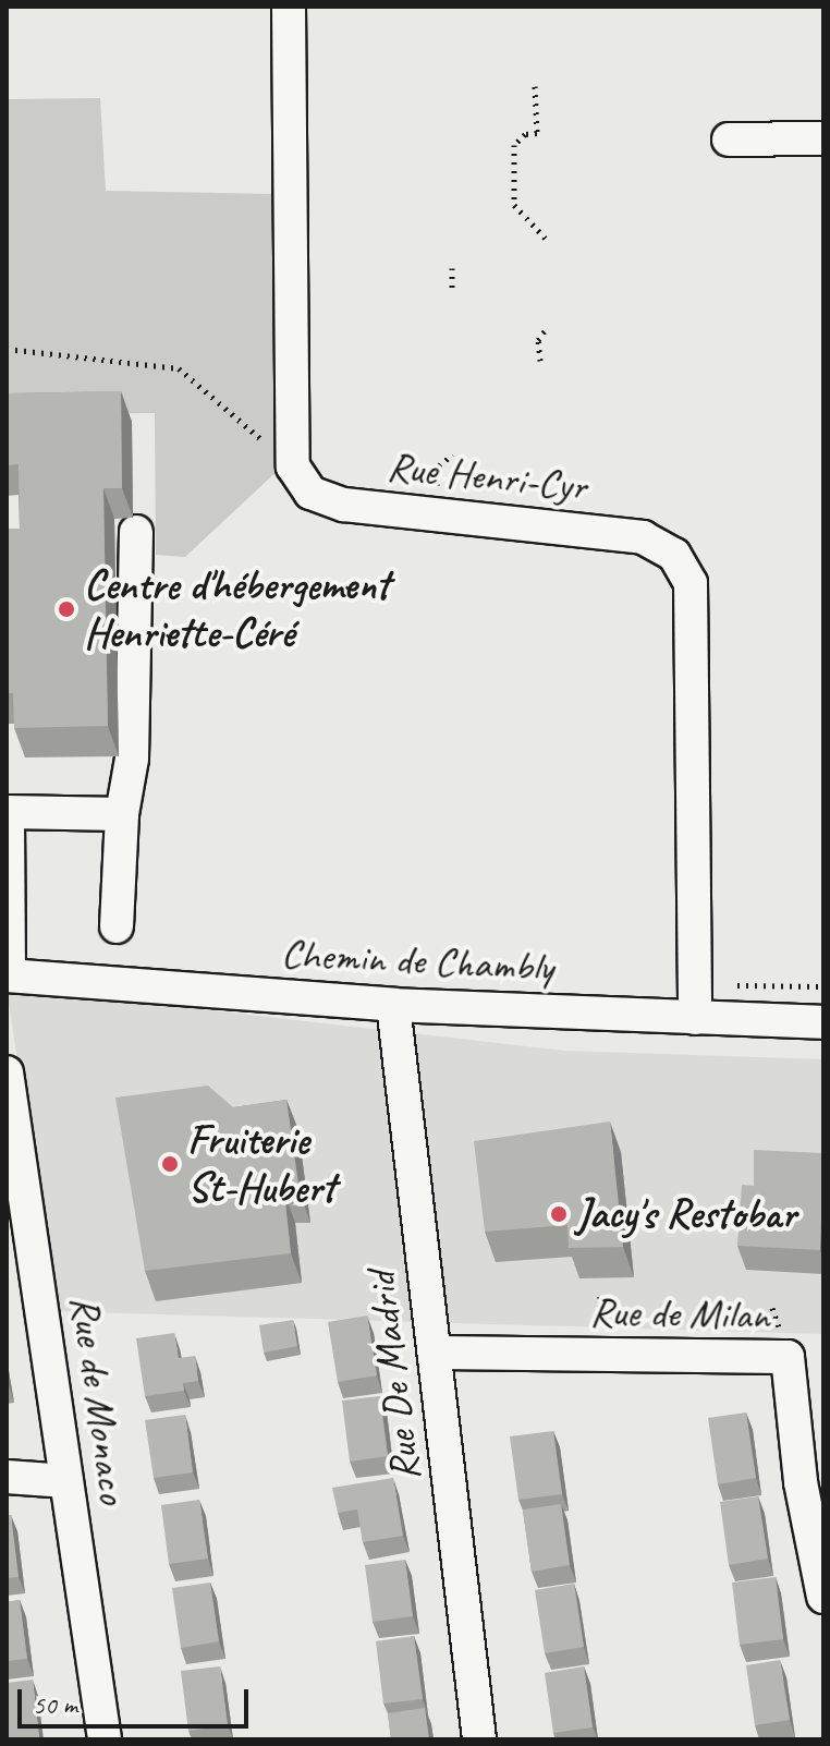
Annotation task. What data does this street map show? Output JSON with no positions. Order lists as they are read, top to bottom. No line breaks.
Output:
{"streets":{"street":["Rue Henri-Cyr","Chemin de Chambly","Rue de Milan","Rue De Madrid","Rue de Monaco"]},"crossings":[["Rue Henri-Cyr","Chemin de Chambly"],["Chemin de Chambly","Rue De Madrid"],["Rue de Milan","Rue De Madrid"]],"places":["Centre d'hébergement Henriette-Céré","Fruiterie St-Hubert","Jacy's Restobar"],"scale_bar":"50 m"}
